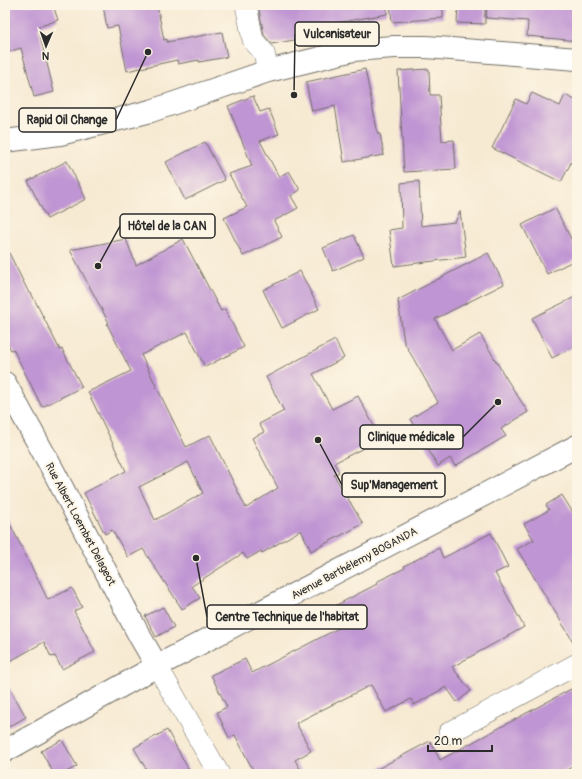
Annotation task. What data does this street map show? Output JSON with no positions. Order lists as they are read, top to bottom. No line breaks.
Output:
{"streets":{"street":["Rue Albert Loembet Delageot","Avenue Barthélemy BOGANDA"]},"crossings":[["Rue Albert Loembet Delageot","Avenue Barthélemy BOGANDA"]],"places":["Rapid Oil Change","Vulcanisateur","Hôtel de la CAN","Clinique médicale","Sup'Management","Centre Technique de l'habitat"],"scale_bar":"20 m","north":"bottom"}
